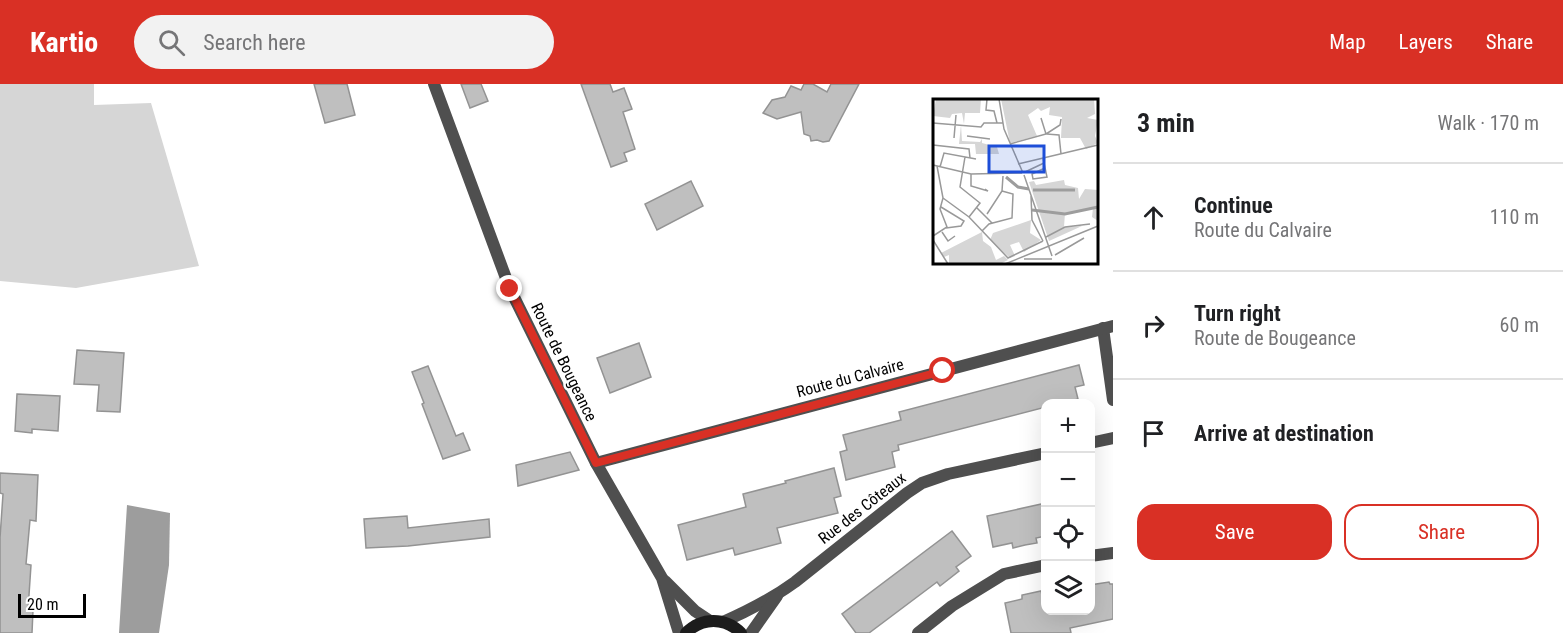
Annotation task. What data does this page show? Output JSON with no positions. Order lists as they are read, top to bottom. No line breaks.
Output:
{"streets":{"street":["Route de Bougeance","Route du Calvaire","Rue des Côteaux"]},"crossings":[["Route de Bougeance","Route du Calvaire"]],"scale_bar":"20 m","page":{"header":"Kartio","search":"Search here","nav":["Map","Layers","Share"],"heading":["3 min","Walk · 170 m"],"list":[["Continue","Route du Calvaire","110 m"],["Turn right","Route de Bougeance","60 m"],"Arrive at destination"],"map_buttons":["+","−"],"buttons":["Save","Share"],"scale":"20 m"}}
